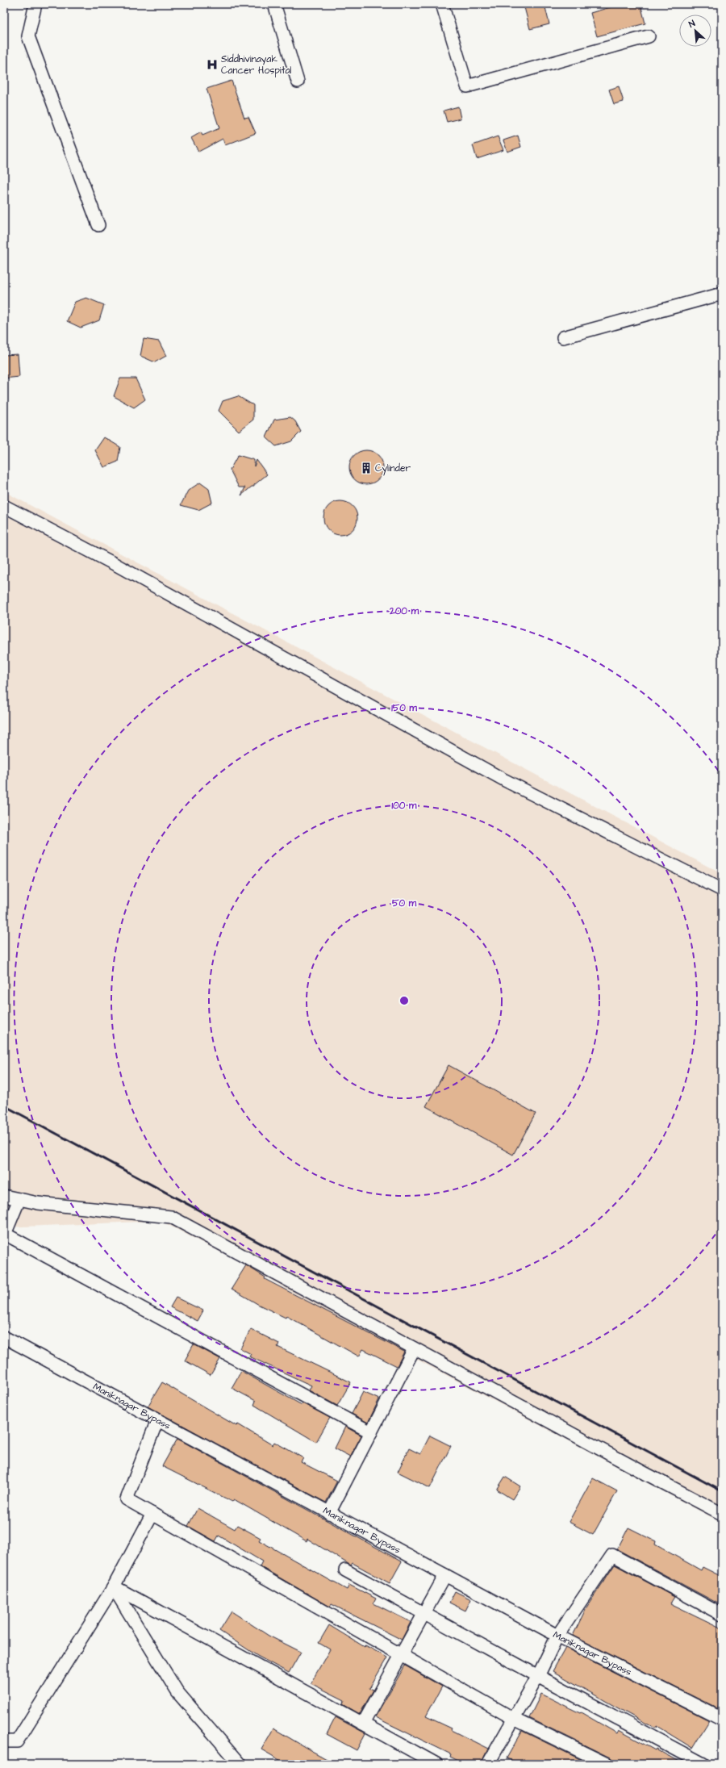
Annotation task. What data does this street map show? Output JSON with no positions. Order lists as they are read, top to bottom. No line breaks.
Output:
{"streets":{"street":["Maniknagar Bypass"]},"places":{"hospital":["Siddhivinayak Cancer Hospital"],"building":["Cylinder"]},"north":"top left","rings":["200 m","150 m","100 m","50 m"]}
